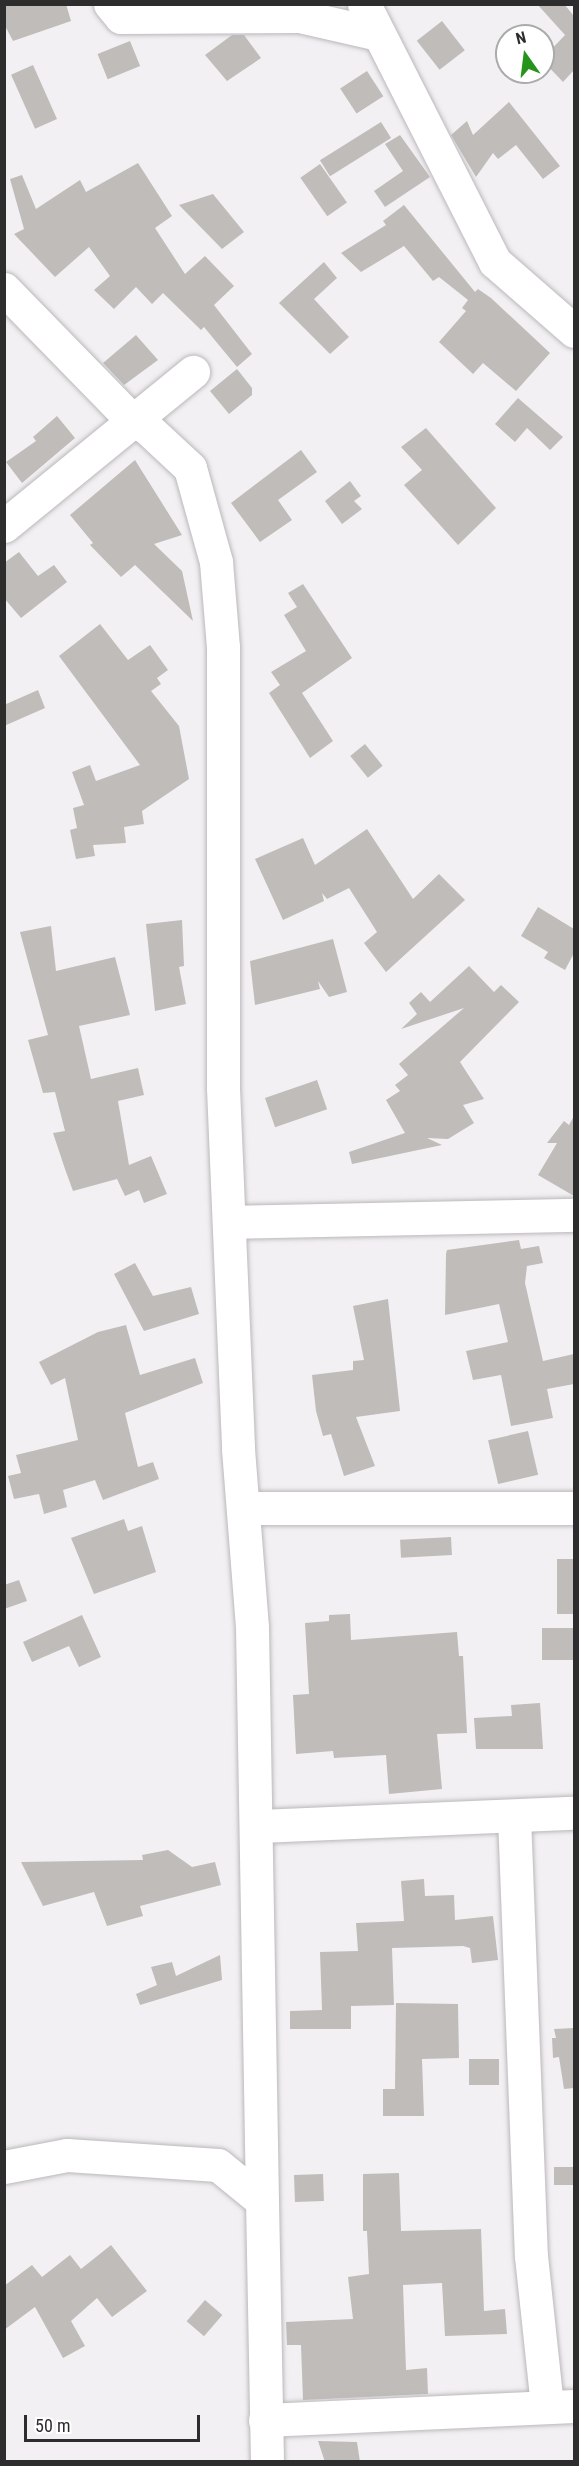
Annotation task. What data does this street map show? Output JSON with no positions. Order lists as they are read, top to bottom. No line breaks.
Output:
{"scale_bar":"50 m","north":"top"}
